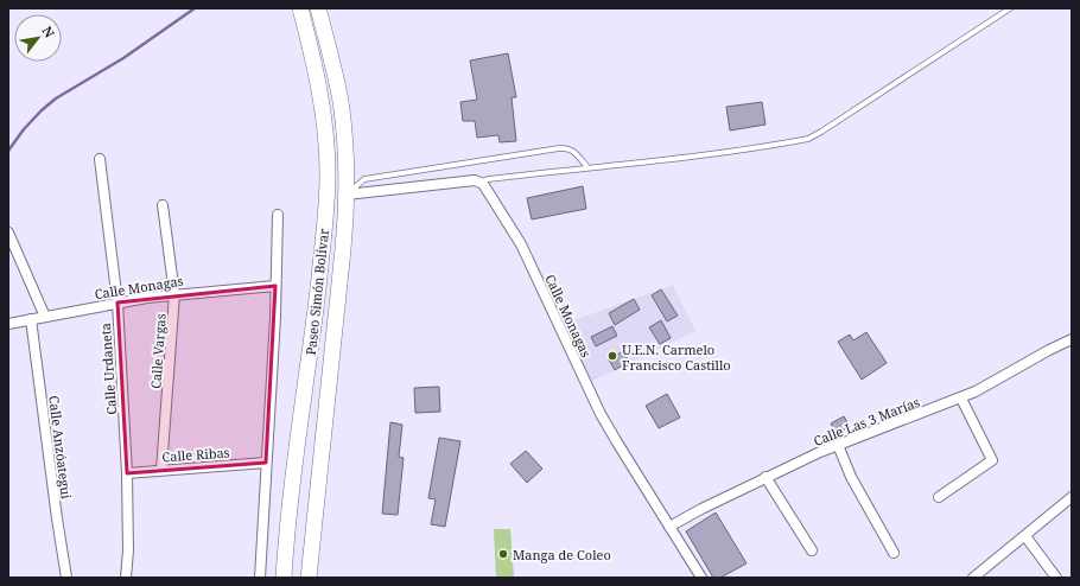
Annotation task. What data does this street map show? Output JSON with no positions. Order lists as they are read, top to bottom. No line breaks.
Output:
{"streets":{"main road":["Paseo Simón Bolívar"],"street":["Calle Monagas","Calle Vargas","Calle Urdaneta","Calle Las 3 Marías","Calle Anzóategui","Calle Ribas"]},"crossings":[["Calle Monagas","Calle Vargas"],["Calle Monagas","Calle Urdaneta"],["Calle Monagas","Calle Las 3 Marías"],["Calle Monagas","Calle Anzóategui"],["Calle Vargas","Calle Ribas"],["Calle Urdaneta","Calle Ribas"]],"places":["U.E.N. Carmelo Francisco Castillo","Manga de Coleo"],"north":"top right"}
